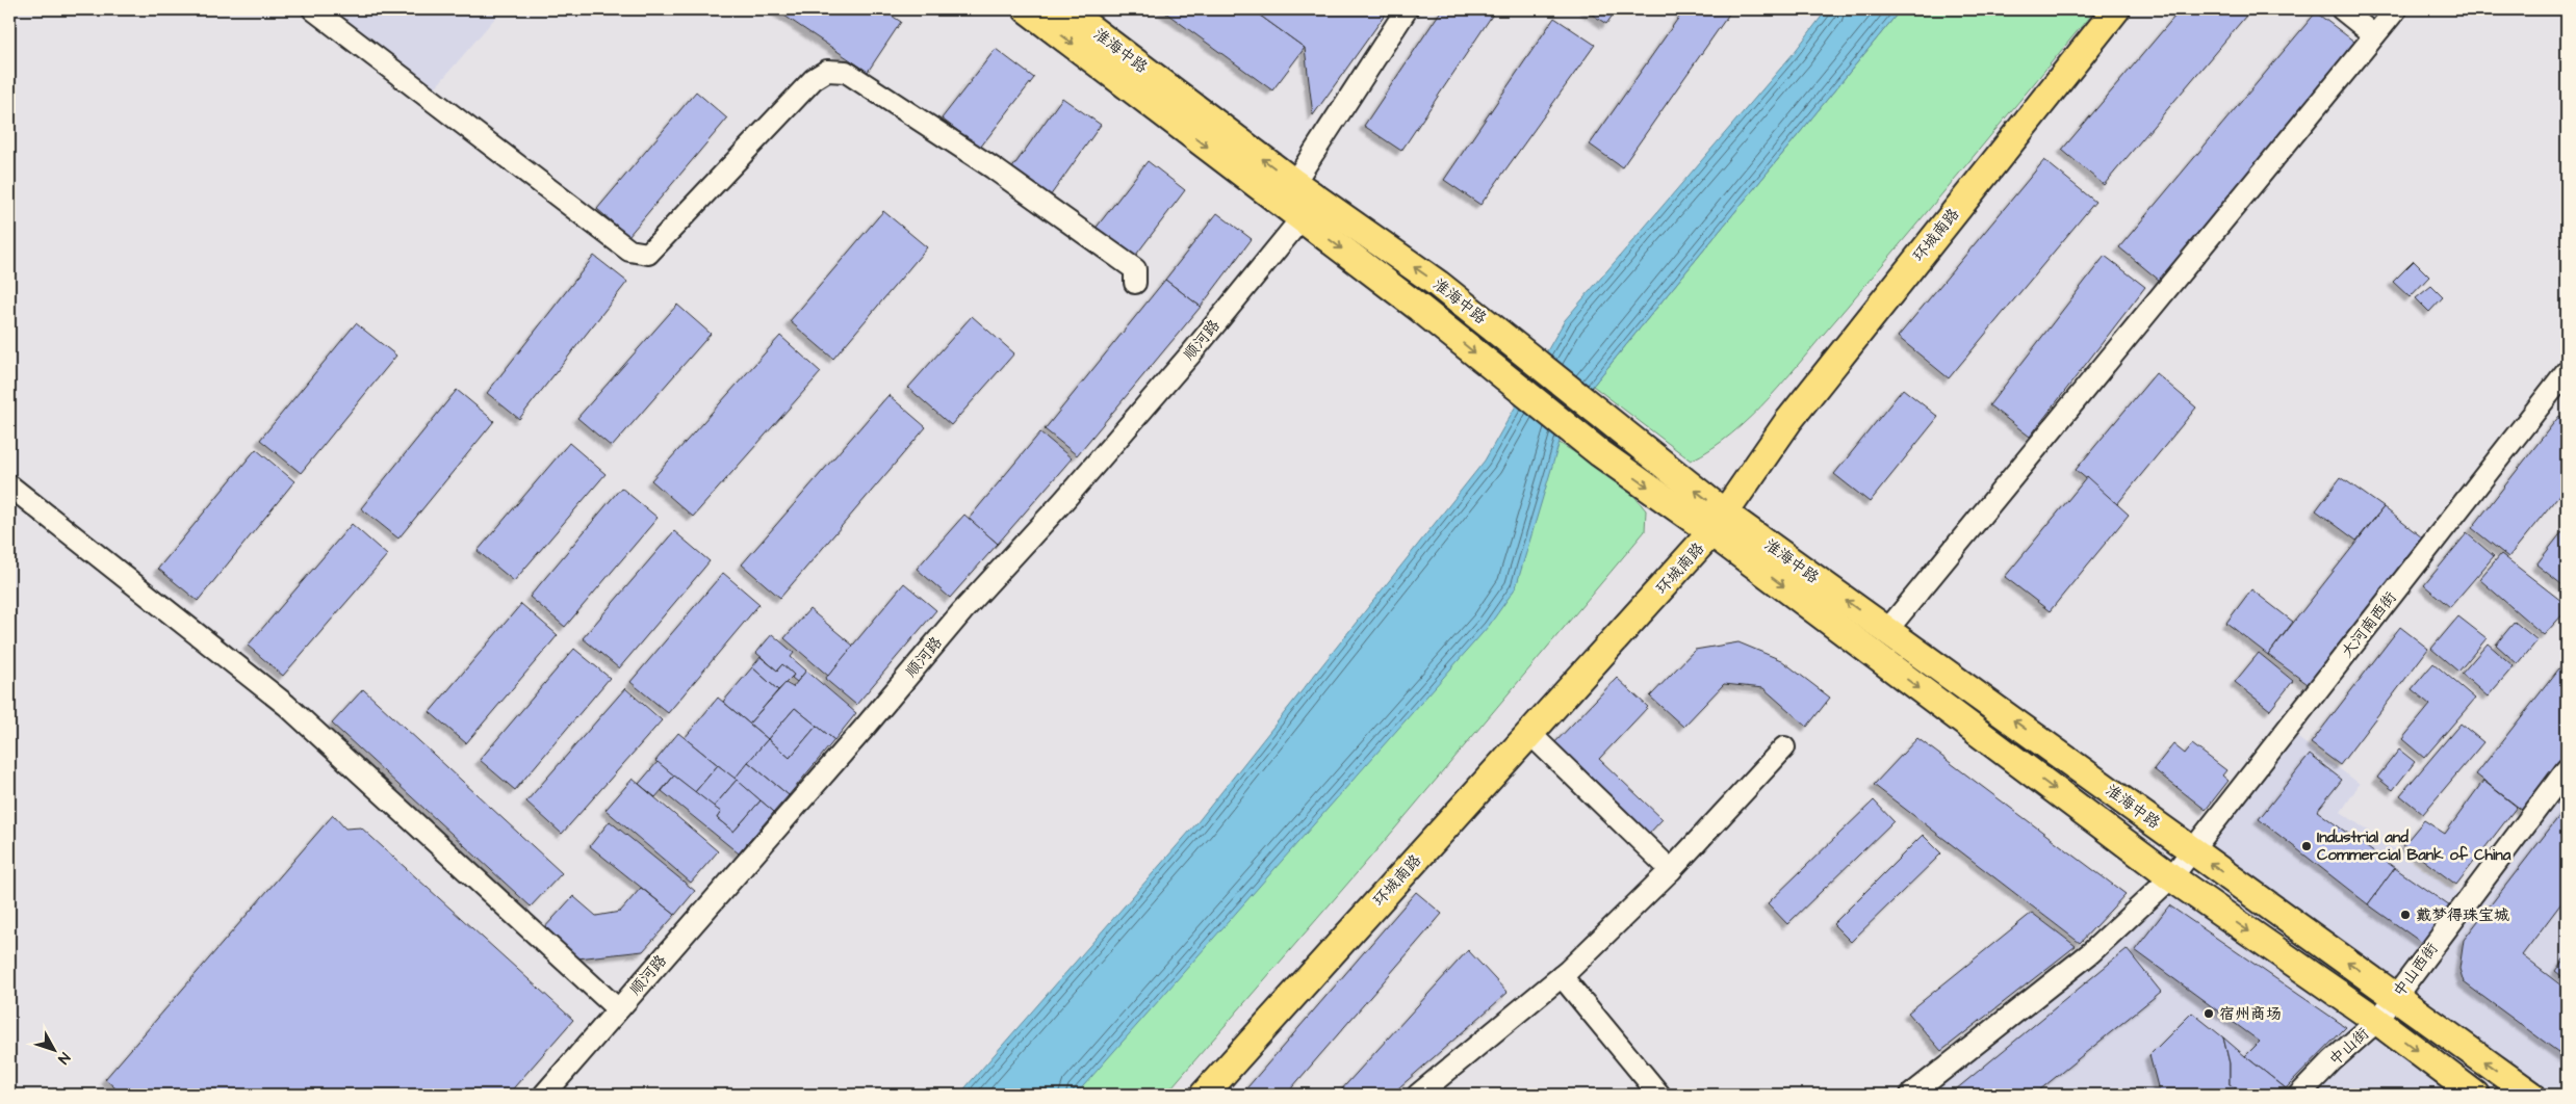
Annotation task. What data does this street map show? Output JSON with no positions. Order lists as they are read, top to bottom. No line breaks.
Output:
{"streets":{"main road":["淮海中路","环城南路"],"street":["顺河路","大河南西街","中山西街","中山街"]},"crossings":[["淮海中路","环城南路"],["淮海中路","顺河路"],["淮海中路","大河南西街"],["淮海中路","中山西街"],["淮海中路","中山街"],["中山西街","中山街"]],"places":["Industrial and Commercial Bank of China","戴梦得珠宝城","宿州商场"],"north":"bottom right"}
